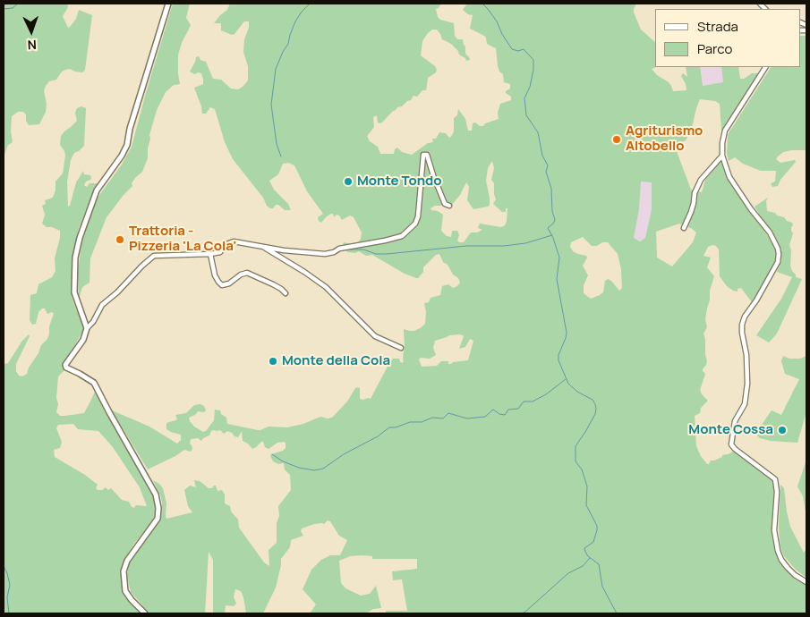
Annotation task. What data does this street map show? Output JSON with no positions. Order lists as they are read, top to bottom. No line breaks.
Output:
{"places":["Agriturismo Altobello","Monte Tondo","Trattoria - Pizzeria 'La Cola'","Monte della Cola","Monte Cossa"],"legend":["Strada","Parco"],"north":"bottom"}
